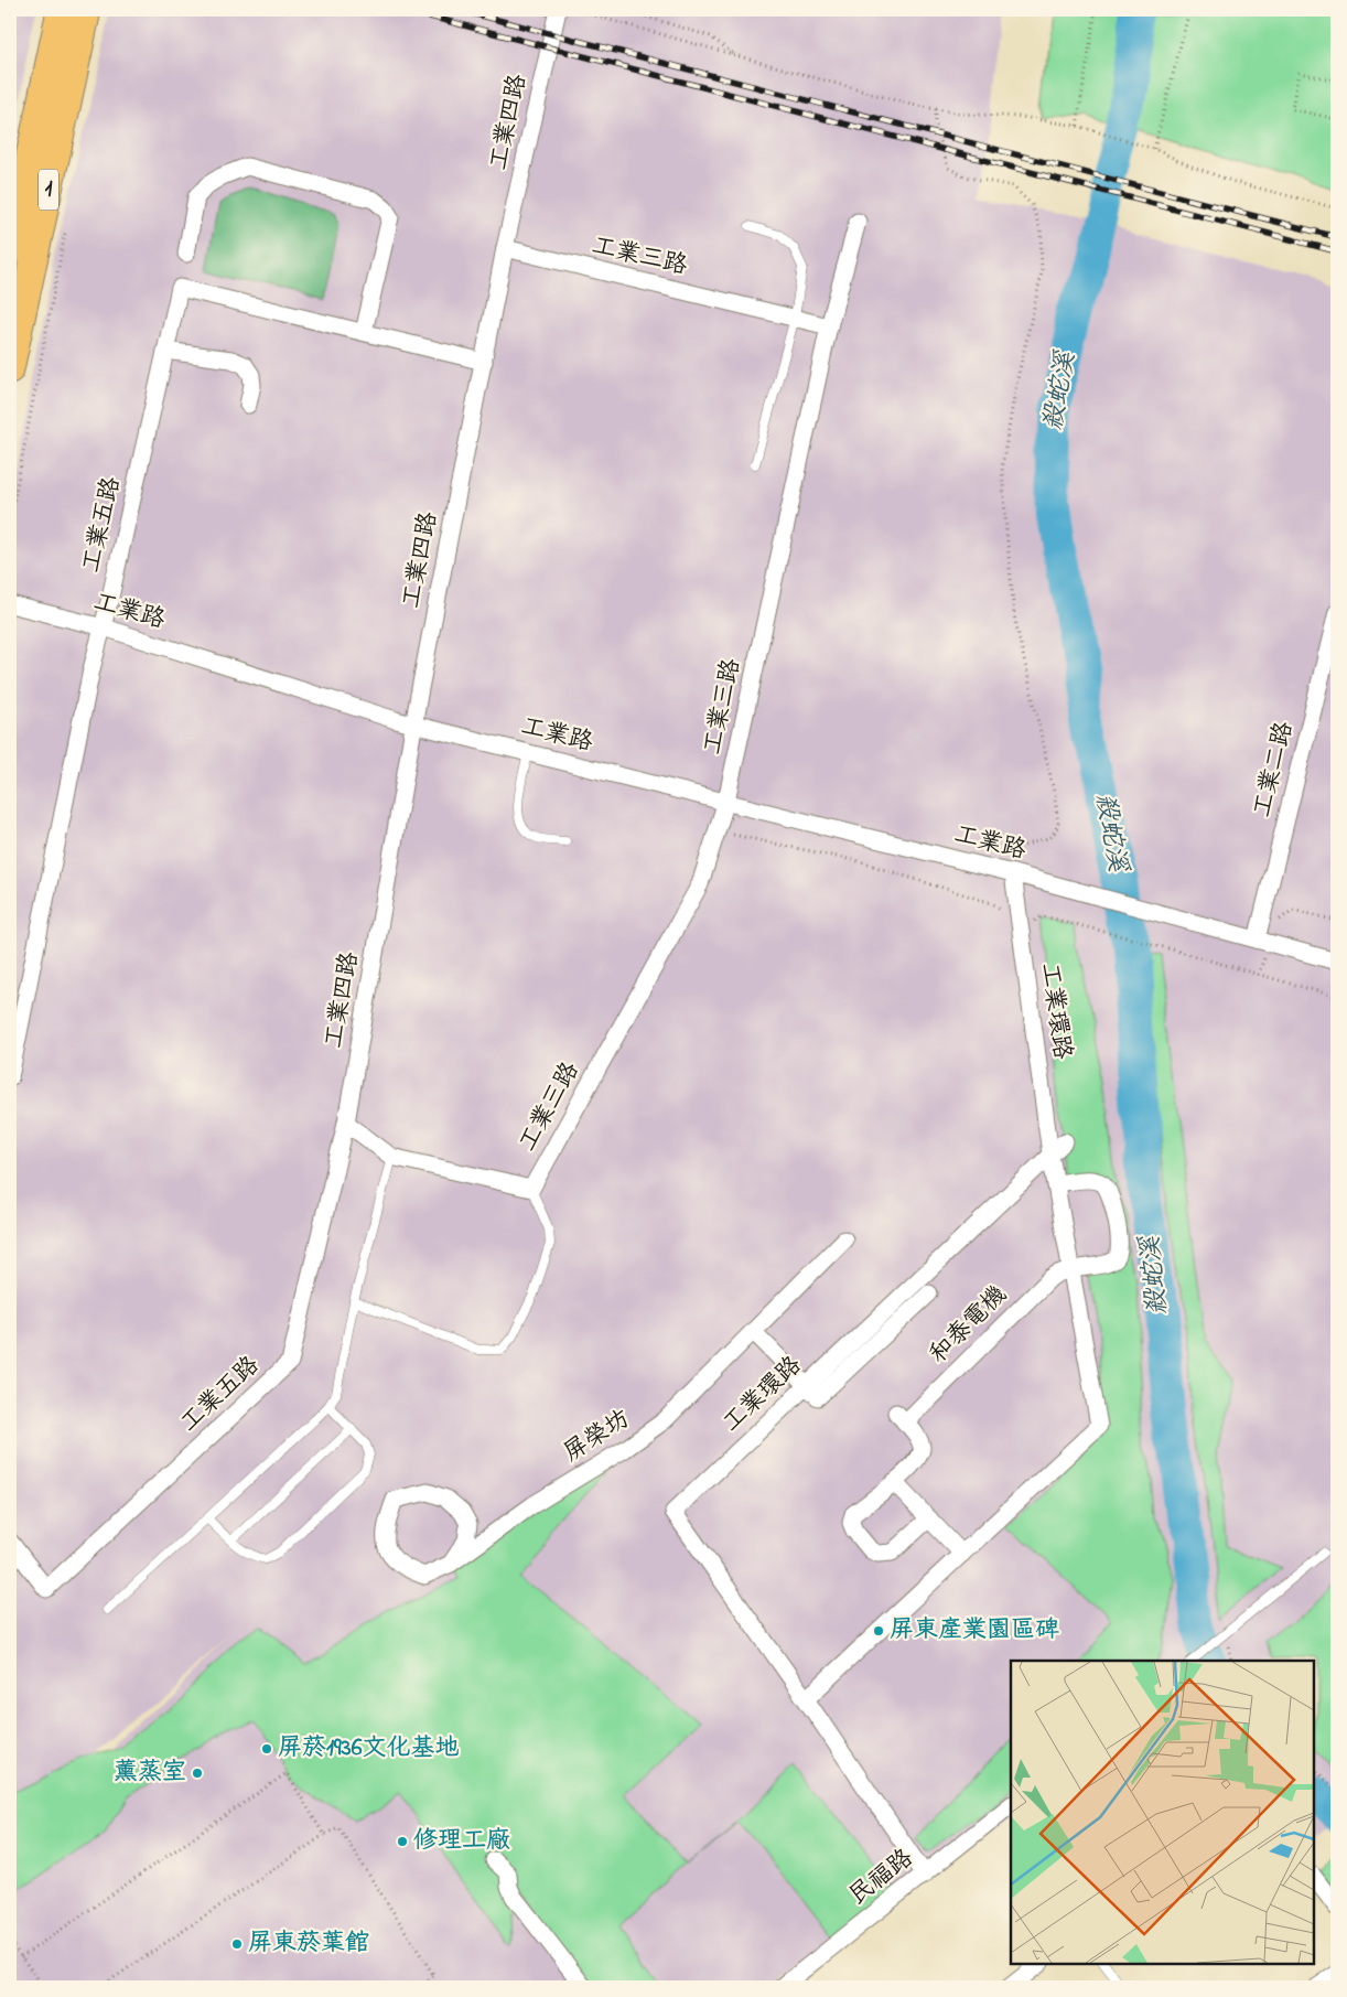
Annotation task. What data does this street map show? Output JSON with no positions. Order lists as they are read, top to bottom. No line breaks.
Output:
{"streets":{"main road":["1"],"street":["工業四路","工業三路","工業五路","工業路","工業二路","工業環路","和泰電機","屏榮坊","民福路"]},"crossings":[["工業四路","工業三路"],["工業四路","工業五路"],["工業四路","工業路"],["工業三路","工業五路"],["工業三路","工業路"],["工業五路","工業路"],["工業路","工業二路"],["工業路","工業環路"],["工業環路","和泰電機"],["工業環路","民福路"]],"water":["殺蛇溪"],"places":["屏東產業園區碑","屏菸1936文化基地","薰蒸室","修理工廠","屏東菸葉館"]}
